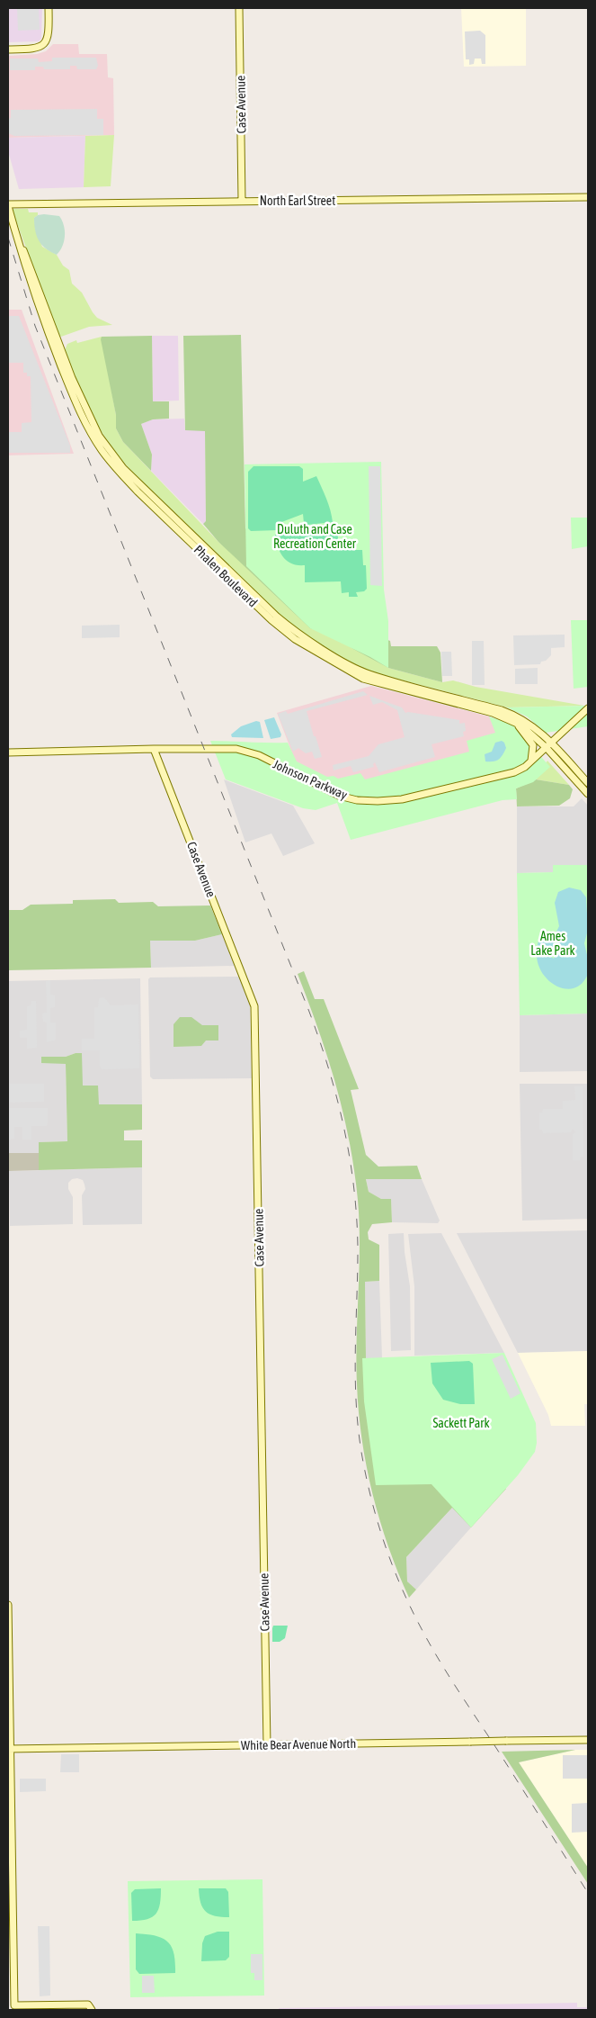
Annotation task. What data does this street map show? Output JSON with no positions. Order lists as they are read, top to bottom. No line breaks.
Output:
{"streets":{"street":["Case Avenue","North Earl Street","Phalen Boulevard","Johnson Parkway","White Bear Avenue North"]},"crossings":[["Case Avenue","North Earl Street"],["Case Avenue","Johnson Parkway"],["Case Avenue","White Bear Avenue North"],["North Earl Street","Phalen Boulevard"],["Phalen Boulevard","Johnson Parkway"]],"parks":["Duluth and Case Recreation Center","Ames Lake Park","Sackett Park"]}
